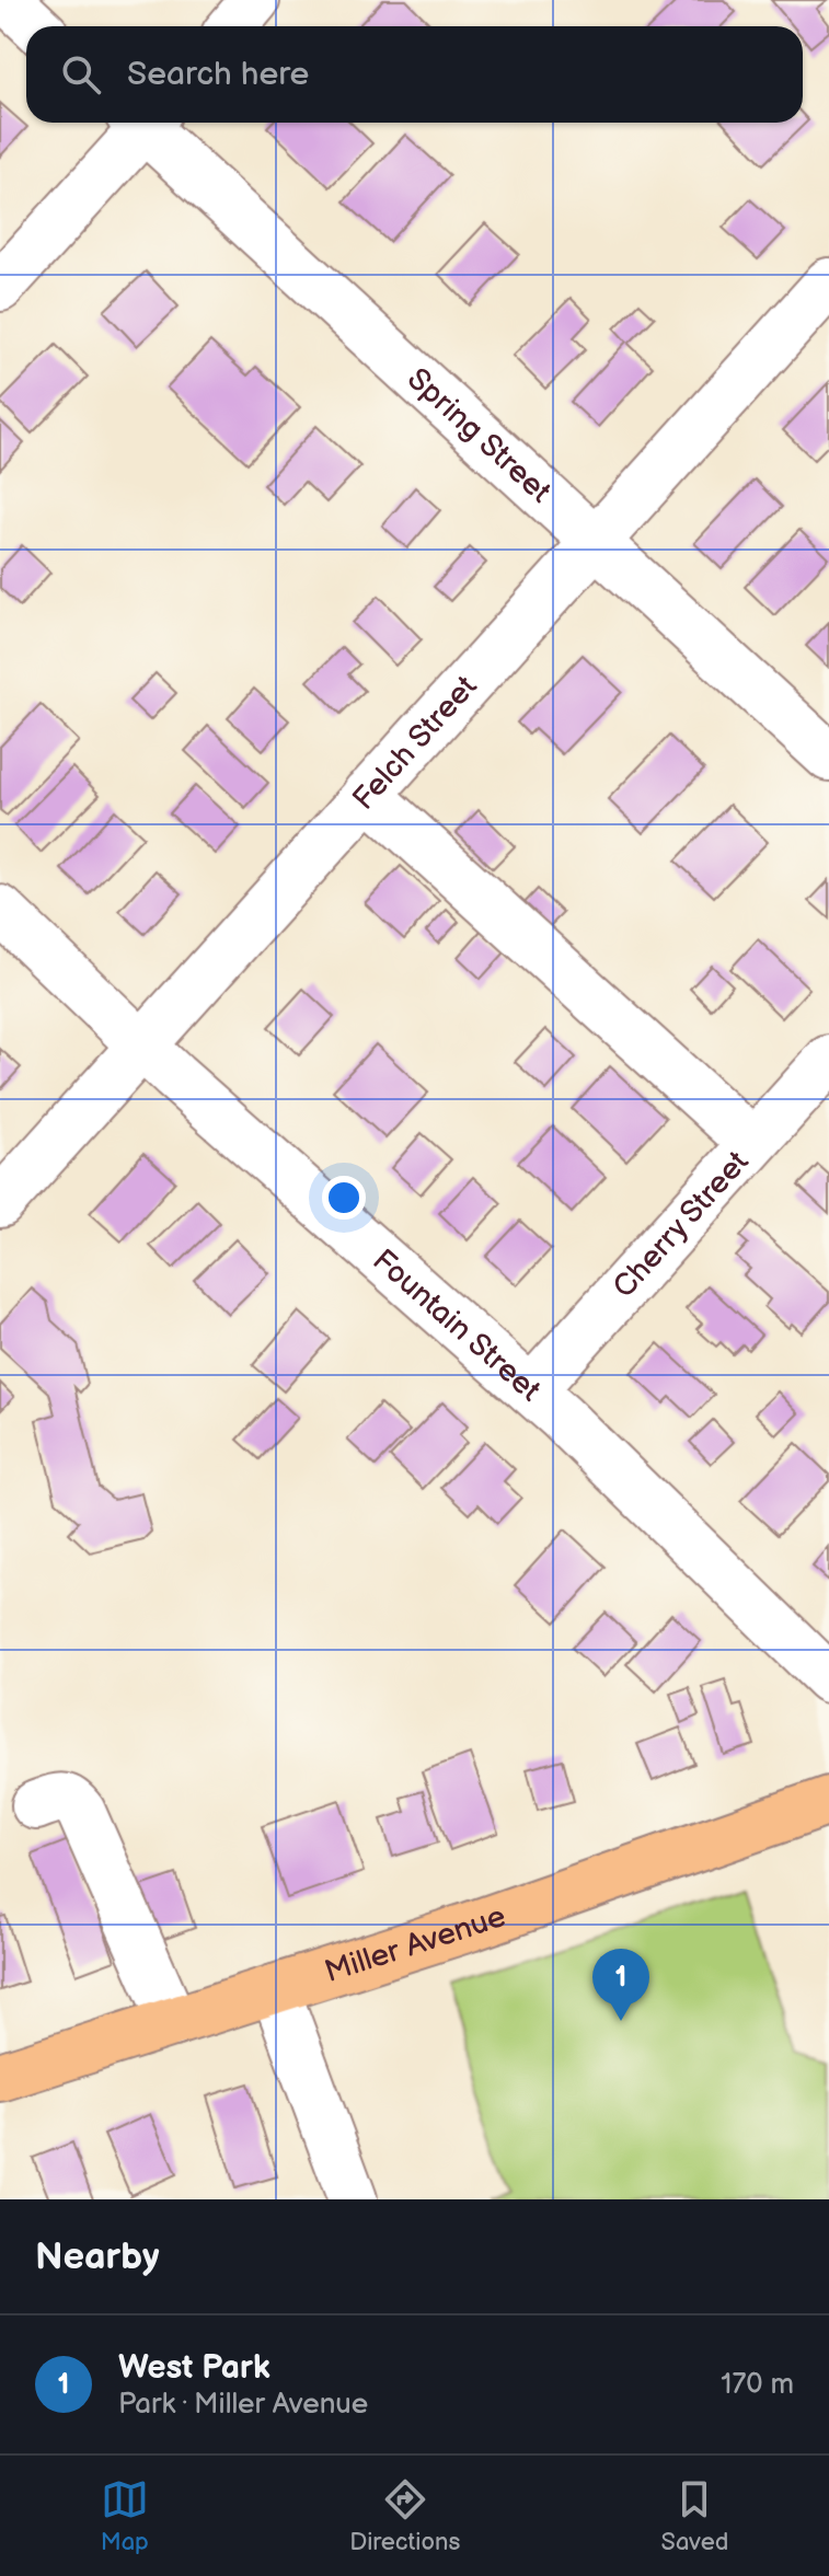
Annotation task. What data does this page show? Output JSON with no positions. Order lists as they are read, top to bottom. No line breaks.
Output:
{"streets":{"main road":["Miller Avenue"],"street":["Spring Street","Felch Street","Cherry Street","Fountain Street"]},"crossings":[["Spring Street","Felch Street"],["Felch Street","Fountain Street"],["Cherry Street","Fountain Street"]],"page":{"search":"Search here","pins":"1","heading":"Nearby","list":[{"mark":"1","name":"West Park","note":"Park · Miller Avenue","value":"170 m"}],"nav":["Map","Directions","Saved"]}}
